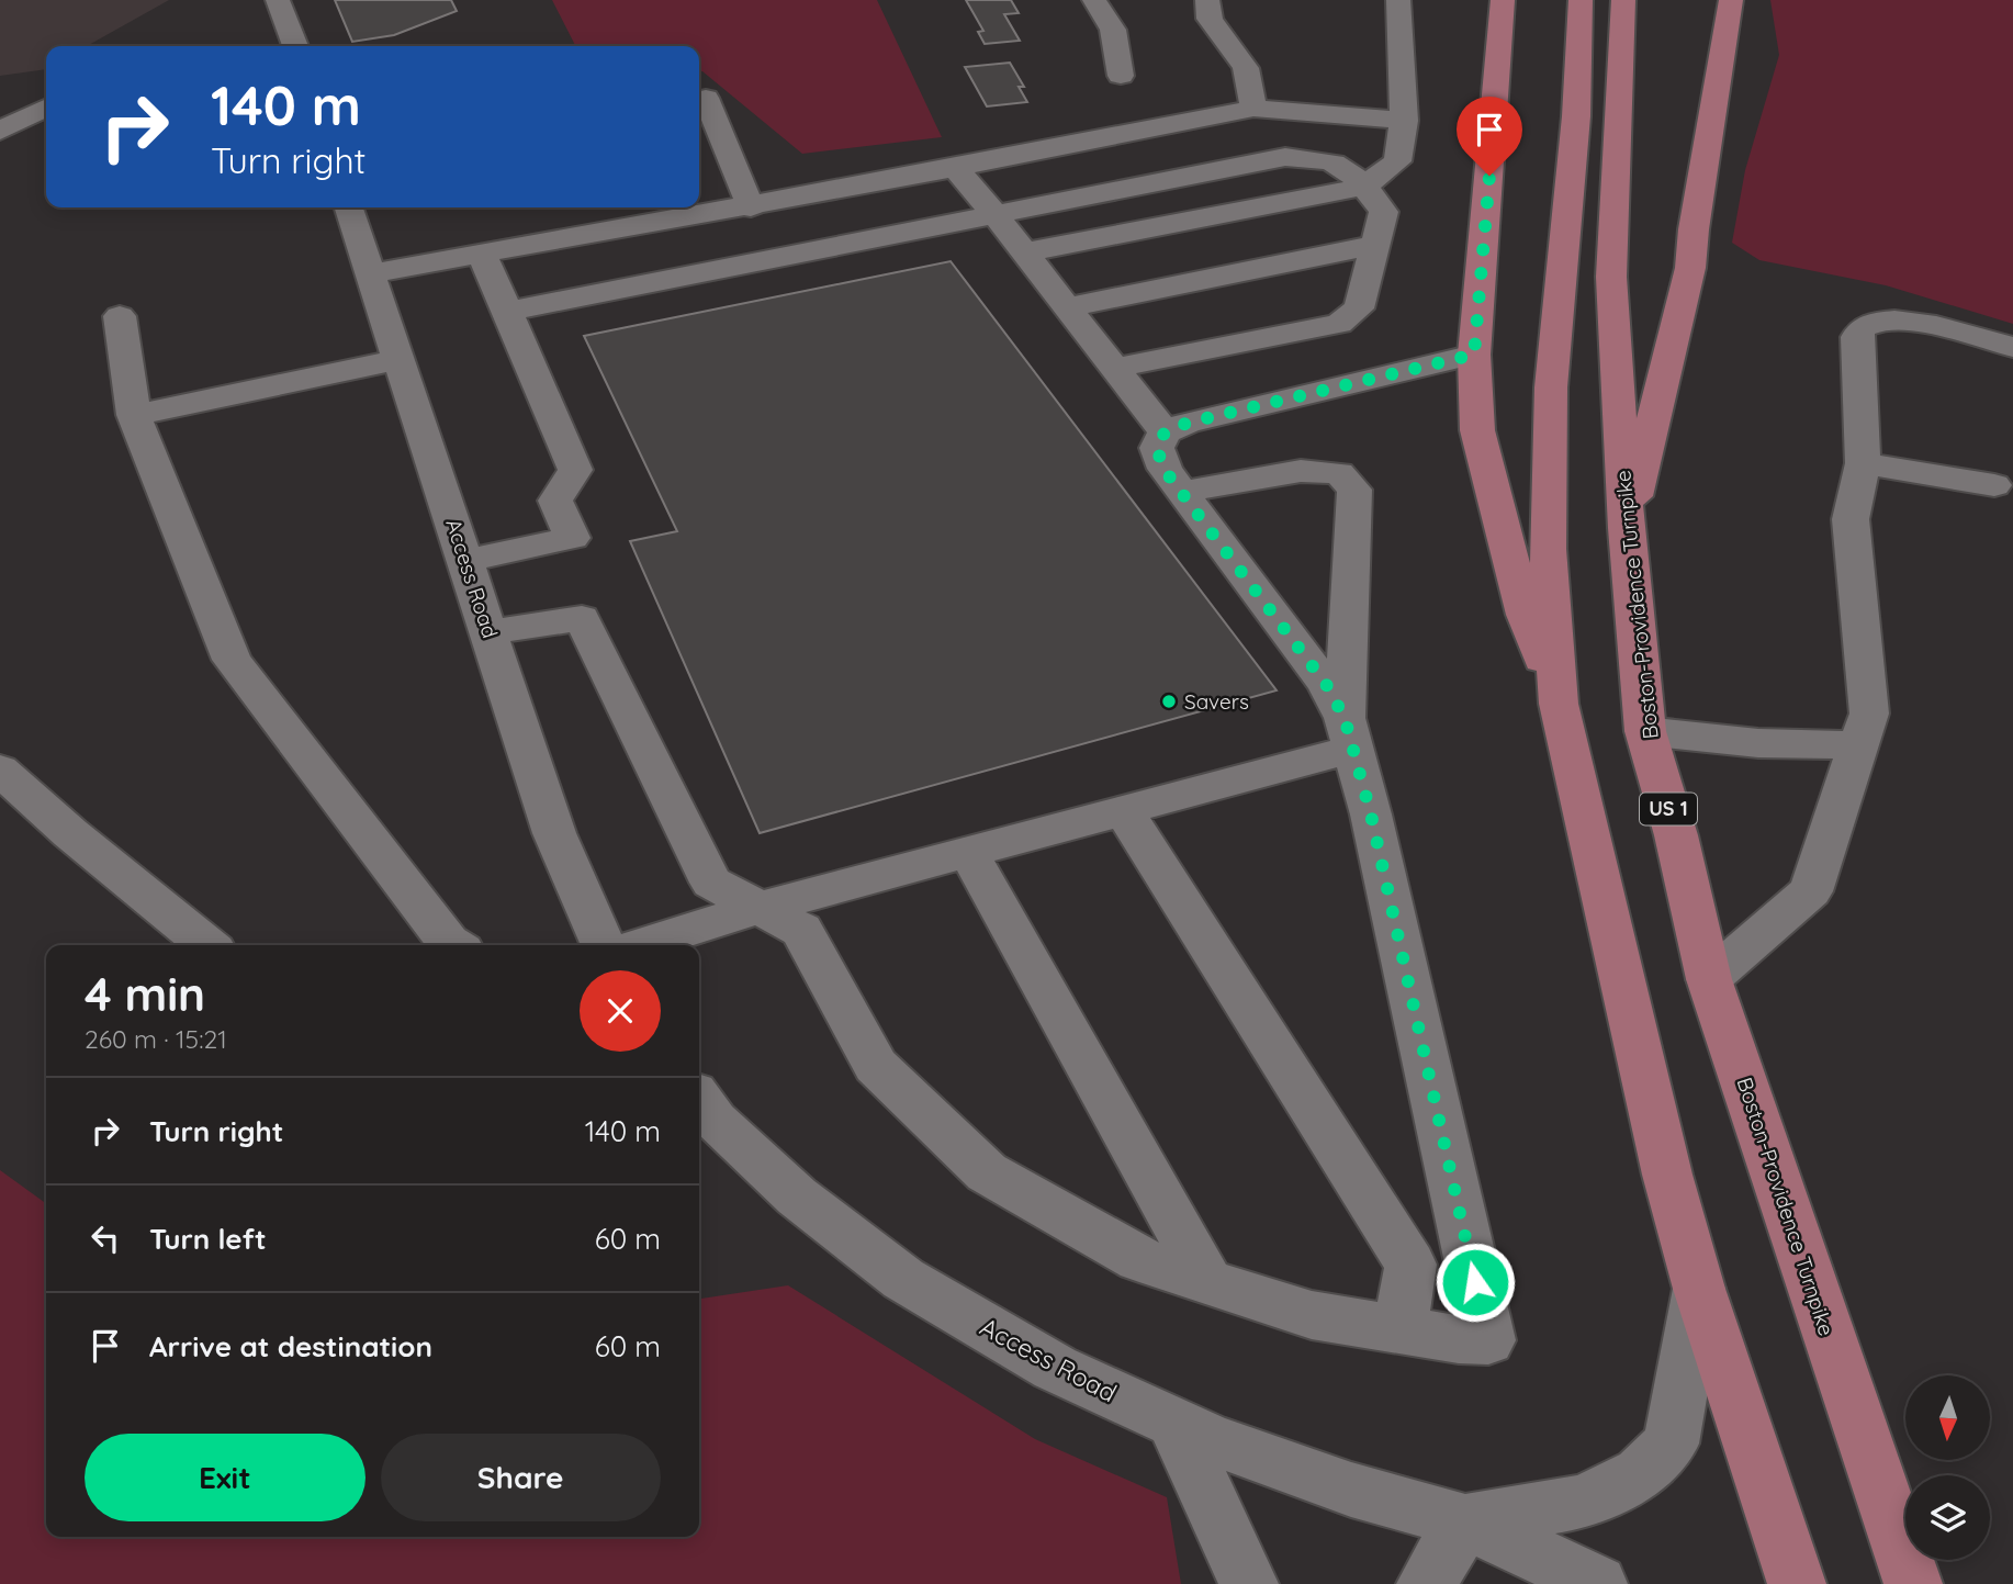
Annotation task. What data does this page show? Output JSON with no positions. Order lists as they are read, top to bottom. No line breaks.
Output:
{"streets":{"main road":["Boston-Providence Turnpike","US 1"],"street":["Access Road"]},"places":["Savers"],"north":"bottom","page":{"turn":["140 m","Turn right"],"heading":["4 min","260 m · 15:21"],"list":[{"name":"Turn right","value":"140 m"},{"name":"Turn left","value":"60 m"},{"name":"Arrive at destination","value":"60 m"}],"buttons":["Exit","Share"]}}
